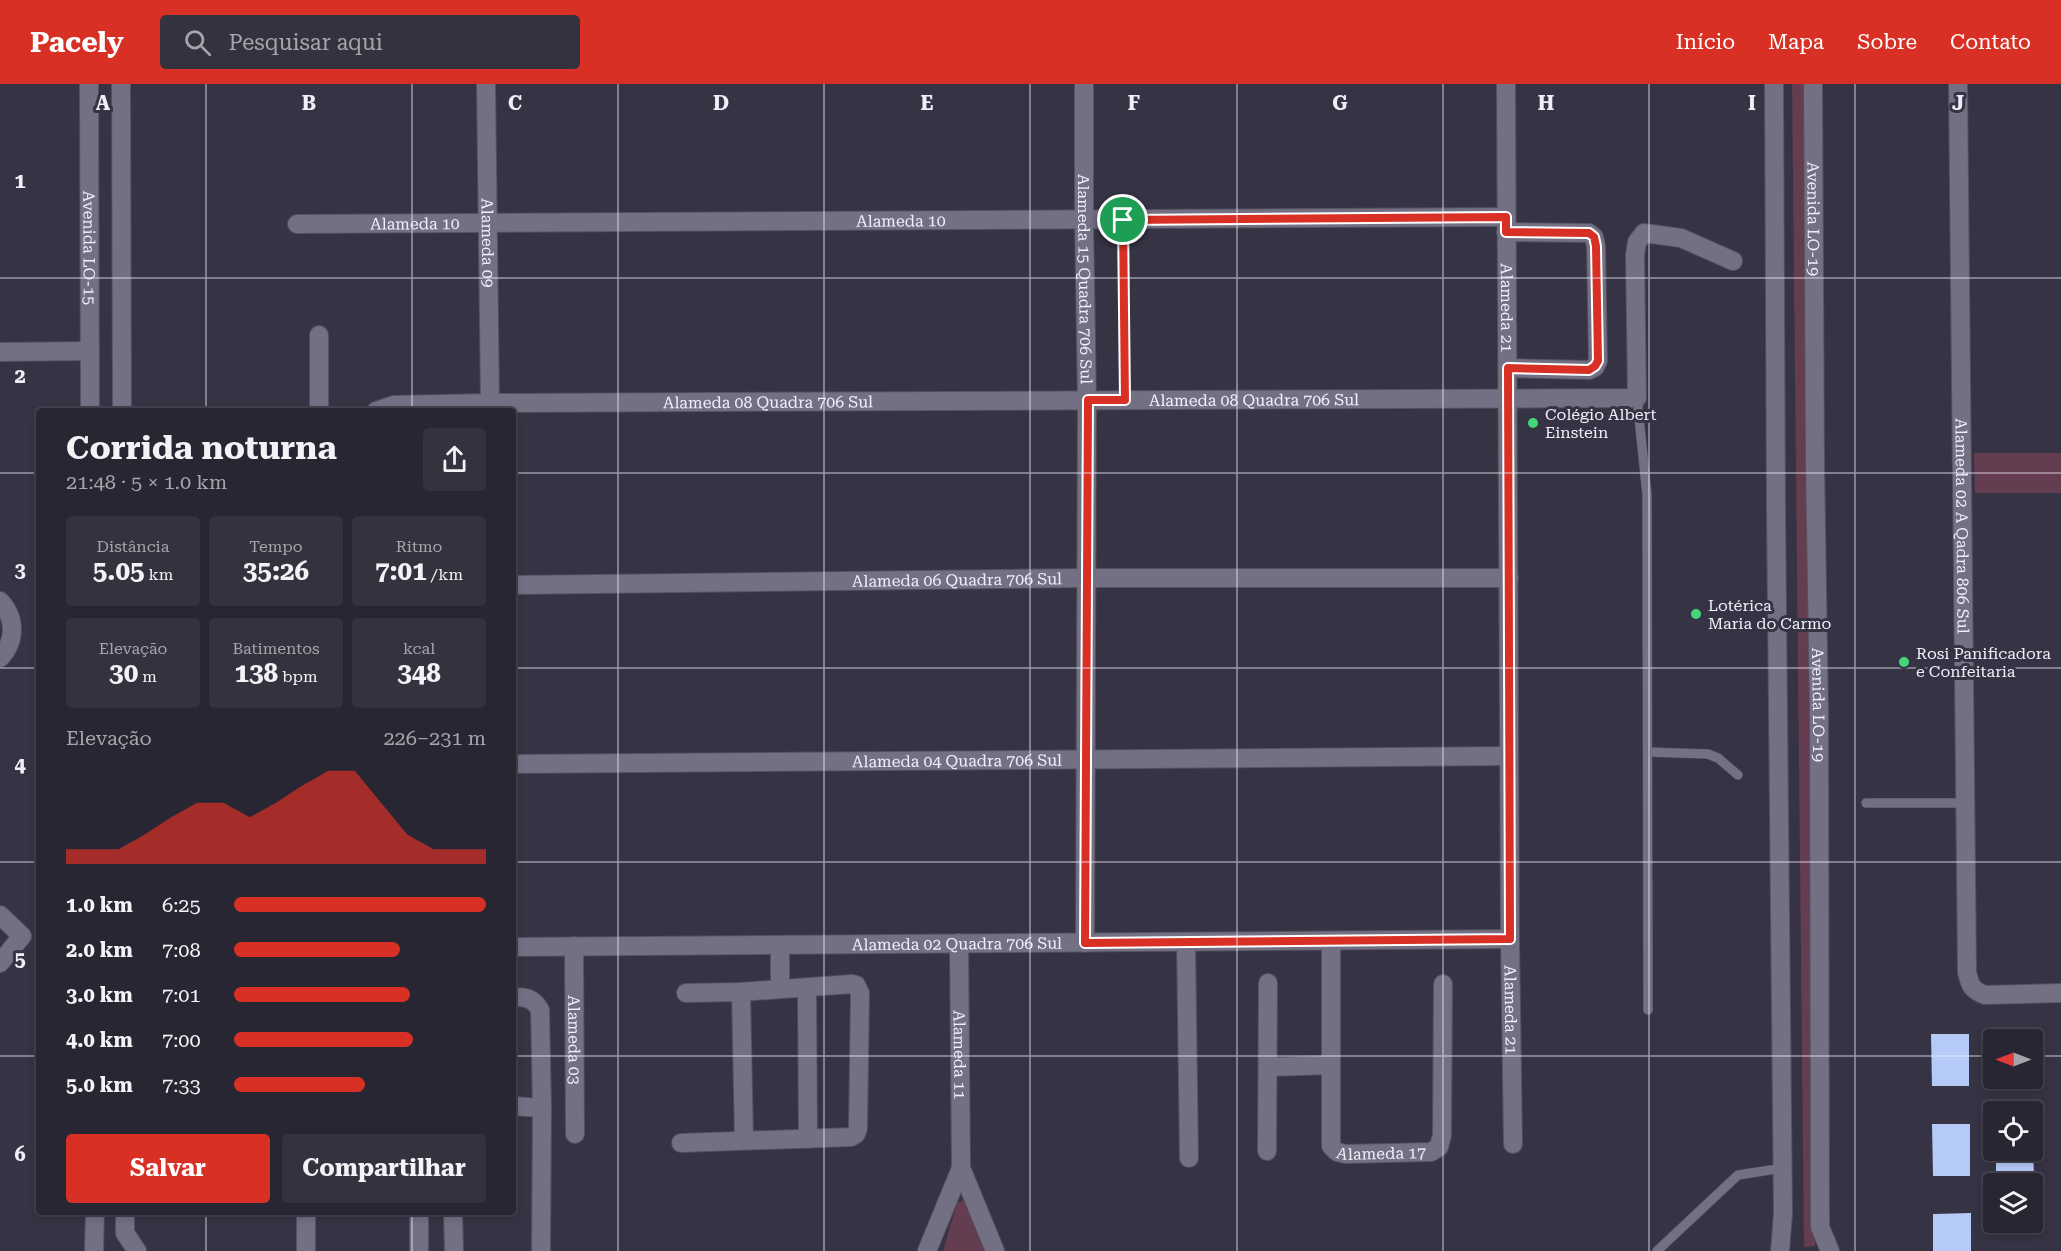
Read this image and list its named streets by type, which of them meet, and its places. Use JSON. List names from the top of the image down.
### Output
{
  "streets": {
    "street": [
      "Avenida LO-19",
      "Alameda 10",
      "Alameda 09",
      "Avenida LO-15",
      "Alameda 15 Quadra 706 Sul",
      "Alameda 21",
      "Alameda 08 Quadra 706 Sul",
      "Alameda 02 A Qadra 806 Sul",
      "Alameda 06 Quadra 706 Sul",
      "Alameda 04 Quadra 706 Sul",
      "Alameda 02 Quadra 706 Sul",
      "Alameda 03",
      "Alameda 11",
      "Alameda 17"
    ]
  },
  "crossings": [
    ["Alameda 10", "Alameda 09"],
    ["Alameda 10", "Alameda 15 Quadra 706 Sul"],
    ["Alameda 10", "Alameda 21"],
    ["Alameda 09", "Alameda 08 Quadra 706 Sul"],
    ["Alameda 15 Quadra 706 Sul", "Alameda 08 Quadra 706 Sul"],
    ["Alameda 15 Quadra 706 Sul", "Alameda 06 Quadra 706 Sul"],
    ["Alameda 15 Quadra 706 Sul", "Alameda 04 Quadra 706 Sul"],
    ["Alameda 15 Quadra 706 Sul", "Alameda 02 Quadra 706 Sul"],
    ["Alameda 21", "Alameda 08 Quadra 706 Sul"],
    ["Alameda 21", "Alameda 06 Quadra 706 Sul"],
    ["Alameda 21", "Alameda 04 Quadra 706 Sul"],
    ["Alameda 21", "Alameda 02 Quadra 706 Sul"],
    ["Alameda 02 Quadra 706 Sul", "Alameda 03"],
    ["Alameda 02 Quadra 706 Sul", "Alameda 11"],
    ["Alameda 02 Quadra 706 Sul", "Alameda 17"]
  ],
  "places": ["Colégio Albert Einstein", "Lotérica Maria do Carmo", "Rosi Panificadora e Confeitaria"],
  "north": "left",
  "page": {
    "header": "Pacely",
    "search": "Pesquisar aqui",
    "nav": [
      "Início",
      "Mapa",
      "Sobre",
      "Contato"
    ],
    "heading": ["Corrida noturna", "21:48 · 5 × 1.0 km"],
    "stats": [
      ["Distância", "5.05 km"],
      ["Tempo", "35:26"],
      ["Ritmo", "7:01 /km"],
      ["Elevação", "30 m"],
      ["Batimentos", "138 bpm"],
      ["kcal", "348"]
    ],
    "chart": ["Elevação", "226–231 m"],
    "list": [
      {
        "name": "1.0 km",
        "note": "6:25"
      },
      {
        "name": "2.0 km",
        "note": "7:08"
      },
      {
        "name": "3.0 km",
        "note": "7:01"
      },
      {
        "name": "4.0 km",
        "note": "7:00"
      },
      {
        "name": "5.0 km",
        "note": "7:33"
      }
    ],
    "buttons": ["Salvar", "Compartilhar"]
  },
  "grid": {
    "columns": [
      "A",
      "B",
      "C",
      "D",
      "E",
      "F",
      "G",
      "H",
      "I",
      "J"
    ],
    "rows": [
      "1",
      "2",
      "3",
      "4",
      "5",
      "6"
    ]
  }
}
